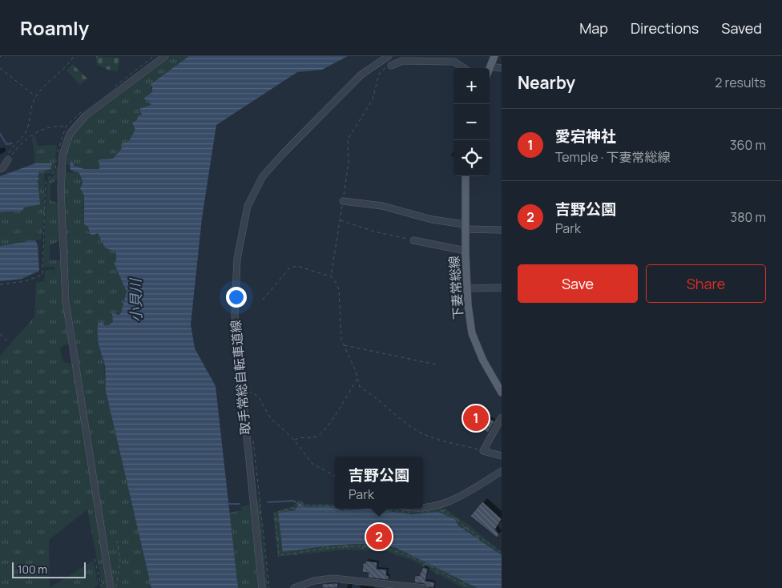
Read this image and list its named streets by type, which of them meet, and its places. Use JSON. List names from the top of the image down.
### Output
{
  "streets": {
    "main road": ["下妻常総線"],
    "street": ["取手常総自転車道線"]
  },
  "water": ["小貝川"],
  "scale_bar": "100 m",
  "page": {
    "header": "Roamly",
    "nav": ["Map", "Directions", "Saved"],
    "heading": ["Nearby", "2 results"],
    "map_buttons": ["+", "−"],
    "list": [
      {
        "mark": "1",
        "name": "愛宕神社",
        "note": "Temple · 下妻常総線",
        "value": "360 m"
      },
      {
        "mark": "2",
        "name": "吉野公園",
        "note": "Park",
        "value": "380 m"
      }
    ],
    "buttons": ["Save", "Share"],
    "pins": ["1", "2"],
    "popup": ["吉野公園", "Park"],
    "scale": "100 m"
  }
}
